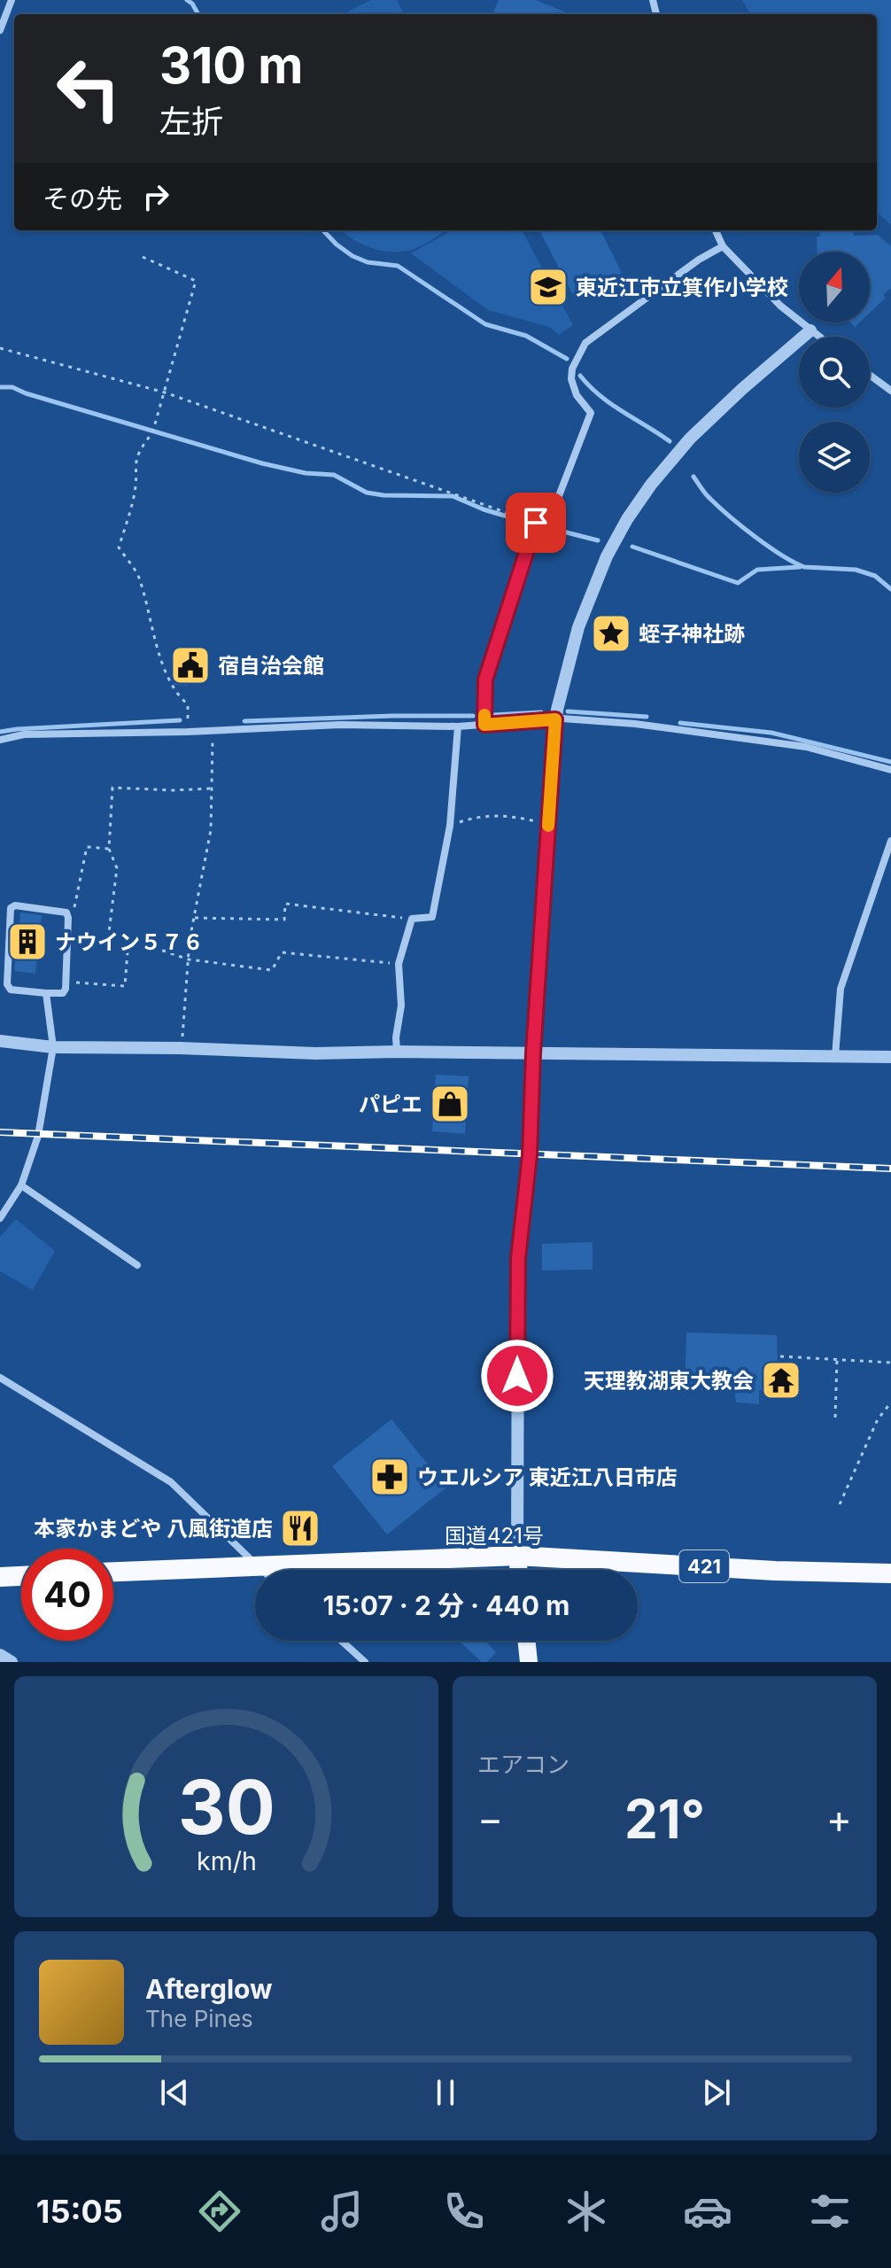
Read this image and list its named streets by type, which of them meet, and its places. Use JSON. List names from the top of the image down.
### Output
{
  "streets": {
    "highway": ["国道421号", "421"]
  },
  "places": {
    "school or university": ["東近江市立箕作小学校"],
    "place": ["蛭子神社跡"],
    "public building": ["宿自治会館"],
    "building": ["ナウイン５７６"],
    "shop": ["パピエ"],
    "temple": ["天理教湖東大教会"],
    "pharmacy": ["ウエルシア 東近江八日市店"],
    "restaurant": ["本家かまどや 八風街道店"]
  },
  "north": "top",
  "page": {
    "turn": ["310 m", "左折"],
    "then": "その先",
    "limit": "40",
    "trip": "15:07 · 2 分 · 440 m",
    "tile": "エアコン",
    "heat": ["−", "21°", "+"],
    "song": ["Afterglow", "The Pines"],
    "tabs": "15:05",
    "gauge": ["30", "km/h"]
  }
}
